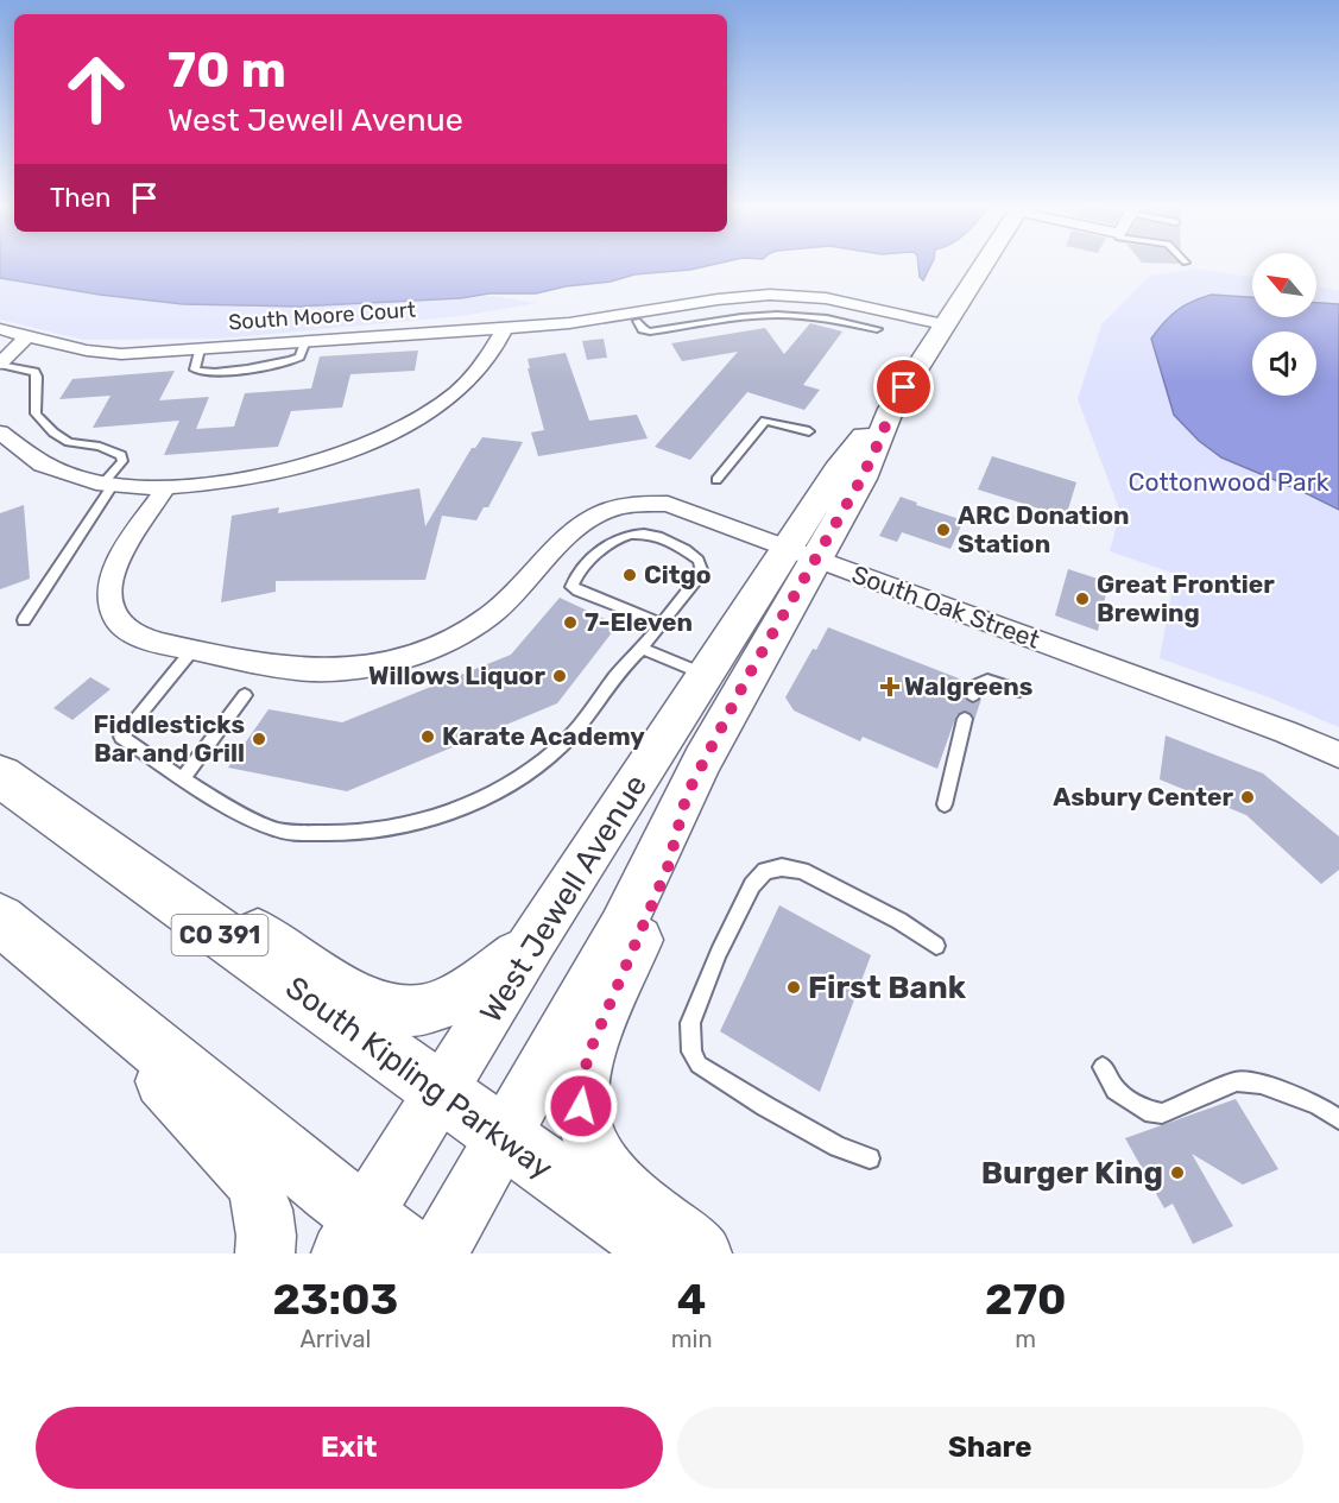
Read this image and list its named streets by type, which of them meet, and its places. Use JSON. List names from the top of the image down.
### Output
{
  "streets": {
    "main road": ["West Jewell Avenue", "CO 391", "South Kipling Parkway"],
    "street": ["South Moore Court", "South Oak Street"]
  },
  "crossings": [
    ["South Moore Court", "West Jewell Avenue"],
    ["South Oak Street", "West Jewell Avenue"],
    ["West Jewell Avenue", "South Kipling Parkway"]
  ],
  "parks": ["Cottonwood Park"],
  "places": {
    "other": [
      "ARC Donation Station",
      "Citgo",
      "Great Frontier Brewing",
      "7-Eleven",
      "Willows Liquor",
      "Karate Academy",
      "Fiddlesticks Bar and Grill",
      "Asbury Center",
      "First Bank",
      "Burger King"
    ],
    "health": ["Walgreens"]
  },
  "north": "top left",
  "page": {
    "turn": ["70 m", "West Jewell Avenue"],
    "then": "Then",
    "eta": [
      "23:03",
      "Arrival",
      "4",
      "min",
      "270",
      "m"
    ],
    "buttons": ["Exit", "Share"]
  }
}
